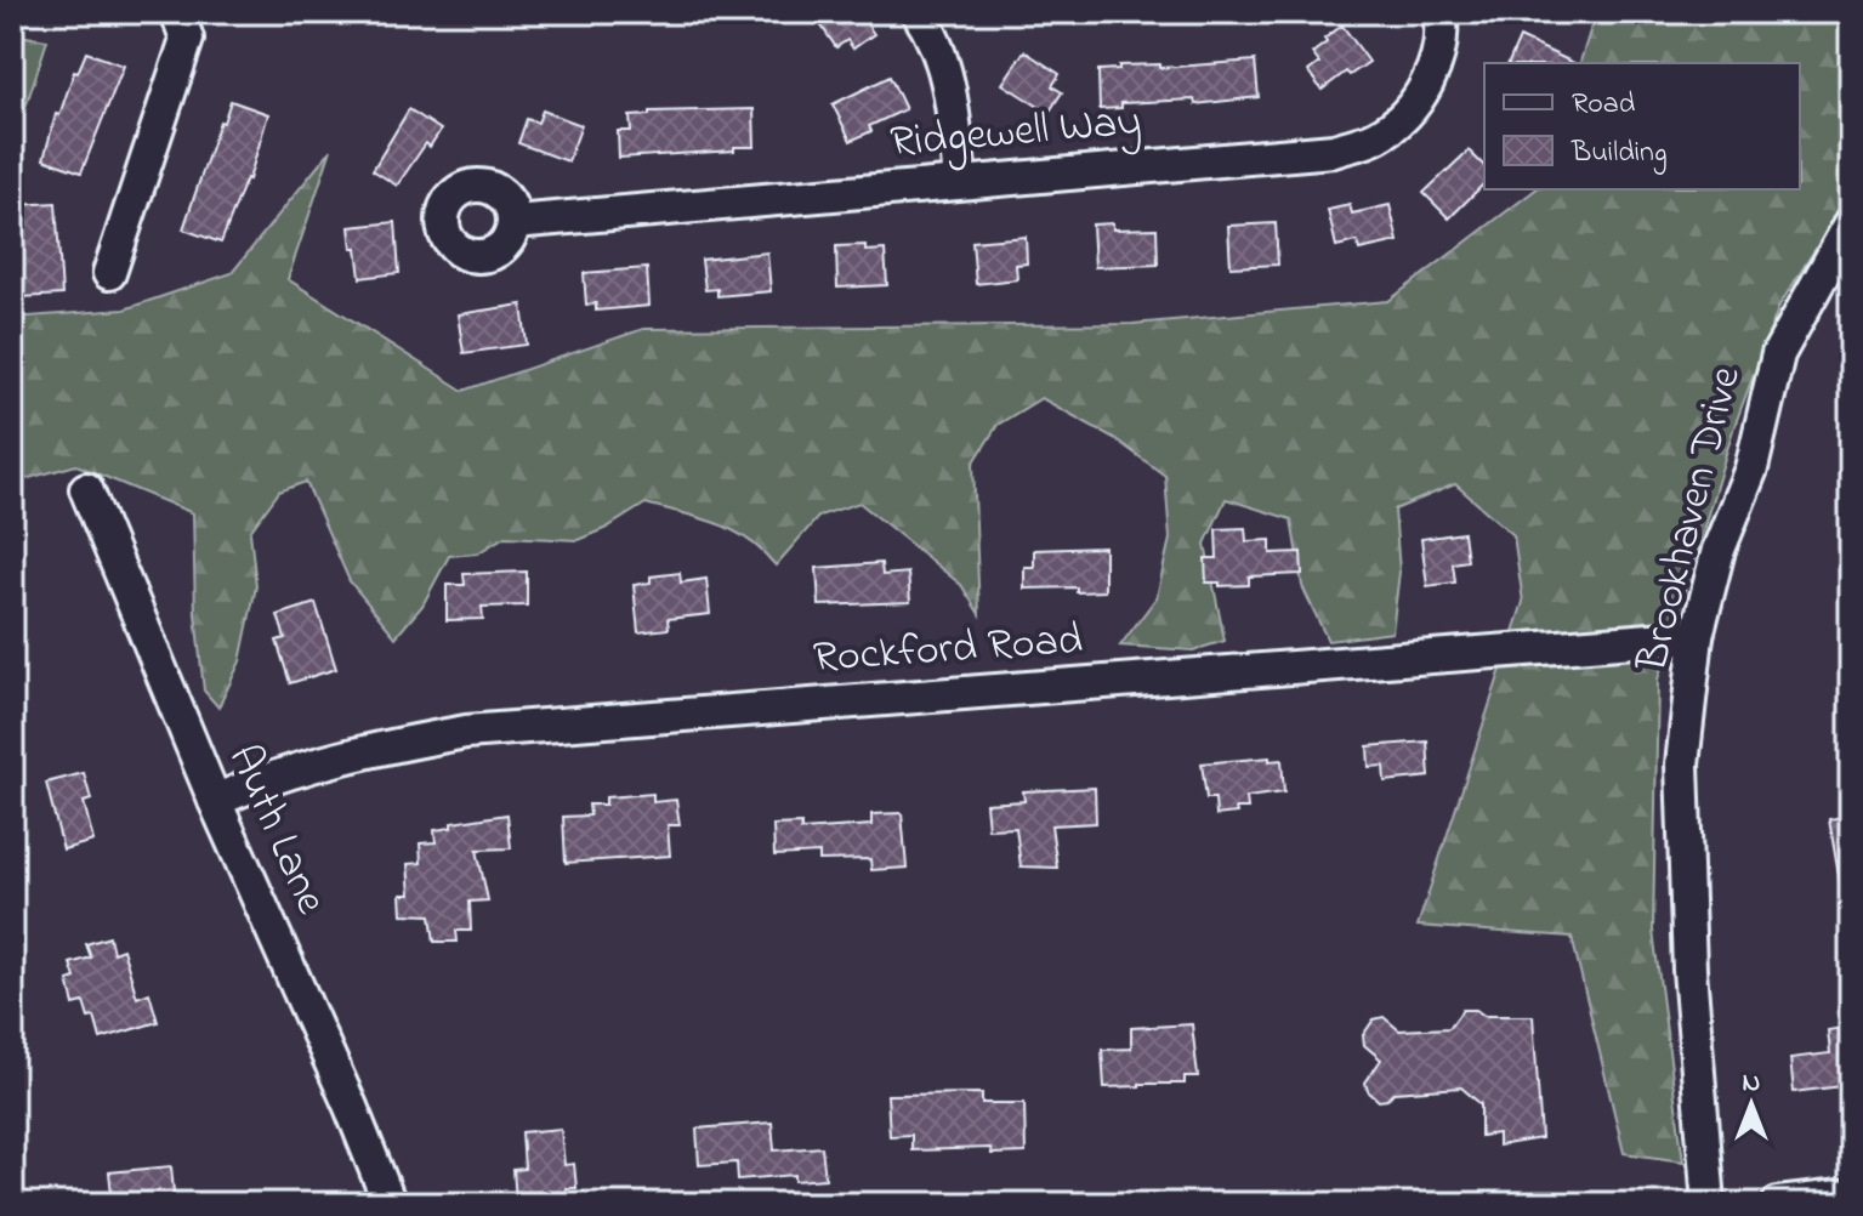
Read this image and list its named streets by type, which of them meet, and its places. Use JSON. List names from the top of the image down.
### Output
{
  "streets": {
    "street": [
      "Ridgewell Way",
      "Brookhaven Drive",
      "Rockford Road",
      "Auth Lane"
    ]
  },
  "crossings": [
    ["Brookhaven Drive", "Rockford Road"],
    ["Rockford Road", "Auth Lane"]
  ],
  "legend": ["Road", "Building"],
  "north": "top"
}
